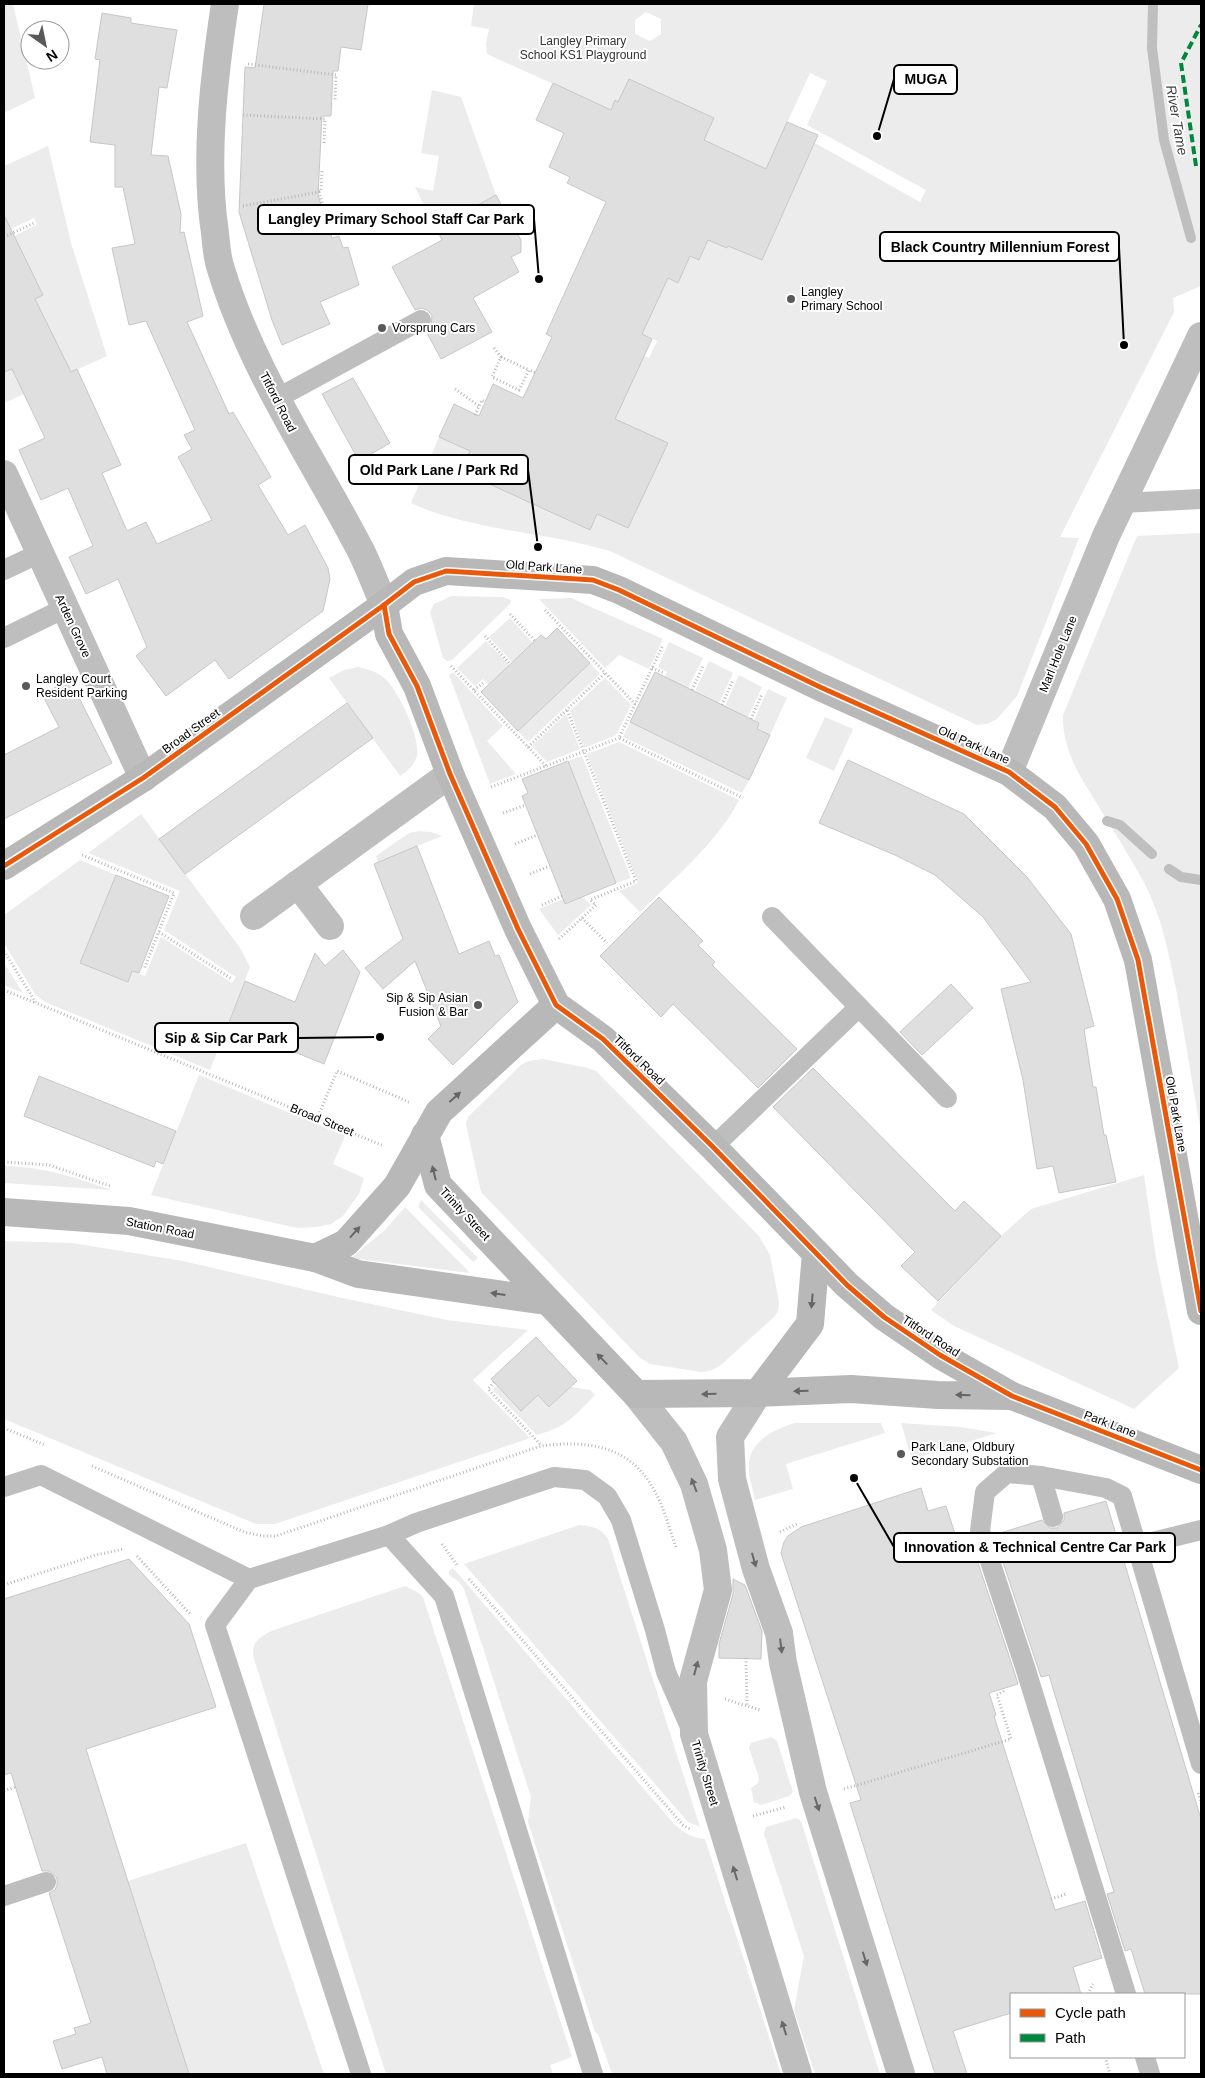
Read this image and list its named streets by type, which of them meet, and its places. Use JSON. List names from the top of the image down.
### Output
{
  "streets": {
    "main road": [
      "Titford Road",
      "Old Park Lane",
      "Broad Street",
      "Trinity Street",
      "Station Road",
      "Park Lane"
    ],
    "street": ["Arden Grove", "Marl Hole Lane"]
  },
  "crossings": [
    ["Titford Road", "Old Park Lane"],
    ["Titford Road", "Broad Street"],
    ["Titford Road", "Park Lane"],
    ["Old Park Lane", "Marl Hole Lane"],
    ["Old Park Lane", "Broad Street"],
    ["Arden Grove", "Broad Street"],
    ["Trinity Street", "Station Road"]
  ],
  "one_way": ["Trinity Street", "Station Road", "Park Lane"],
  "water": ["River Tame"],
  "parks": ["Langley Primary School KS1 Playground"],
  "places": [
    "MUGA",
    "Langley Primary School Staff Car Park",
    "Langley Primary School",
    "Vorsprung Cars",
    "Black Country Millennium Forest",
    "Old Park Lane / Park Rd",
    "Langley Court Resident Parking",
    "Sip & Sip Asian Fusion & Bar",
    "Sip & Sip Car Park",
    "Park Lane, Oldbury Secondary Substation",
    "Innovation & Technical Centre Car Park"
  ],
  "legend": ["Cycle path", "Path"],
  "north": "bottom right"
}
